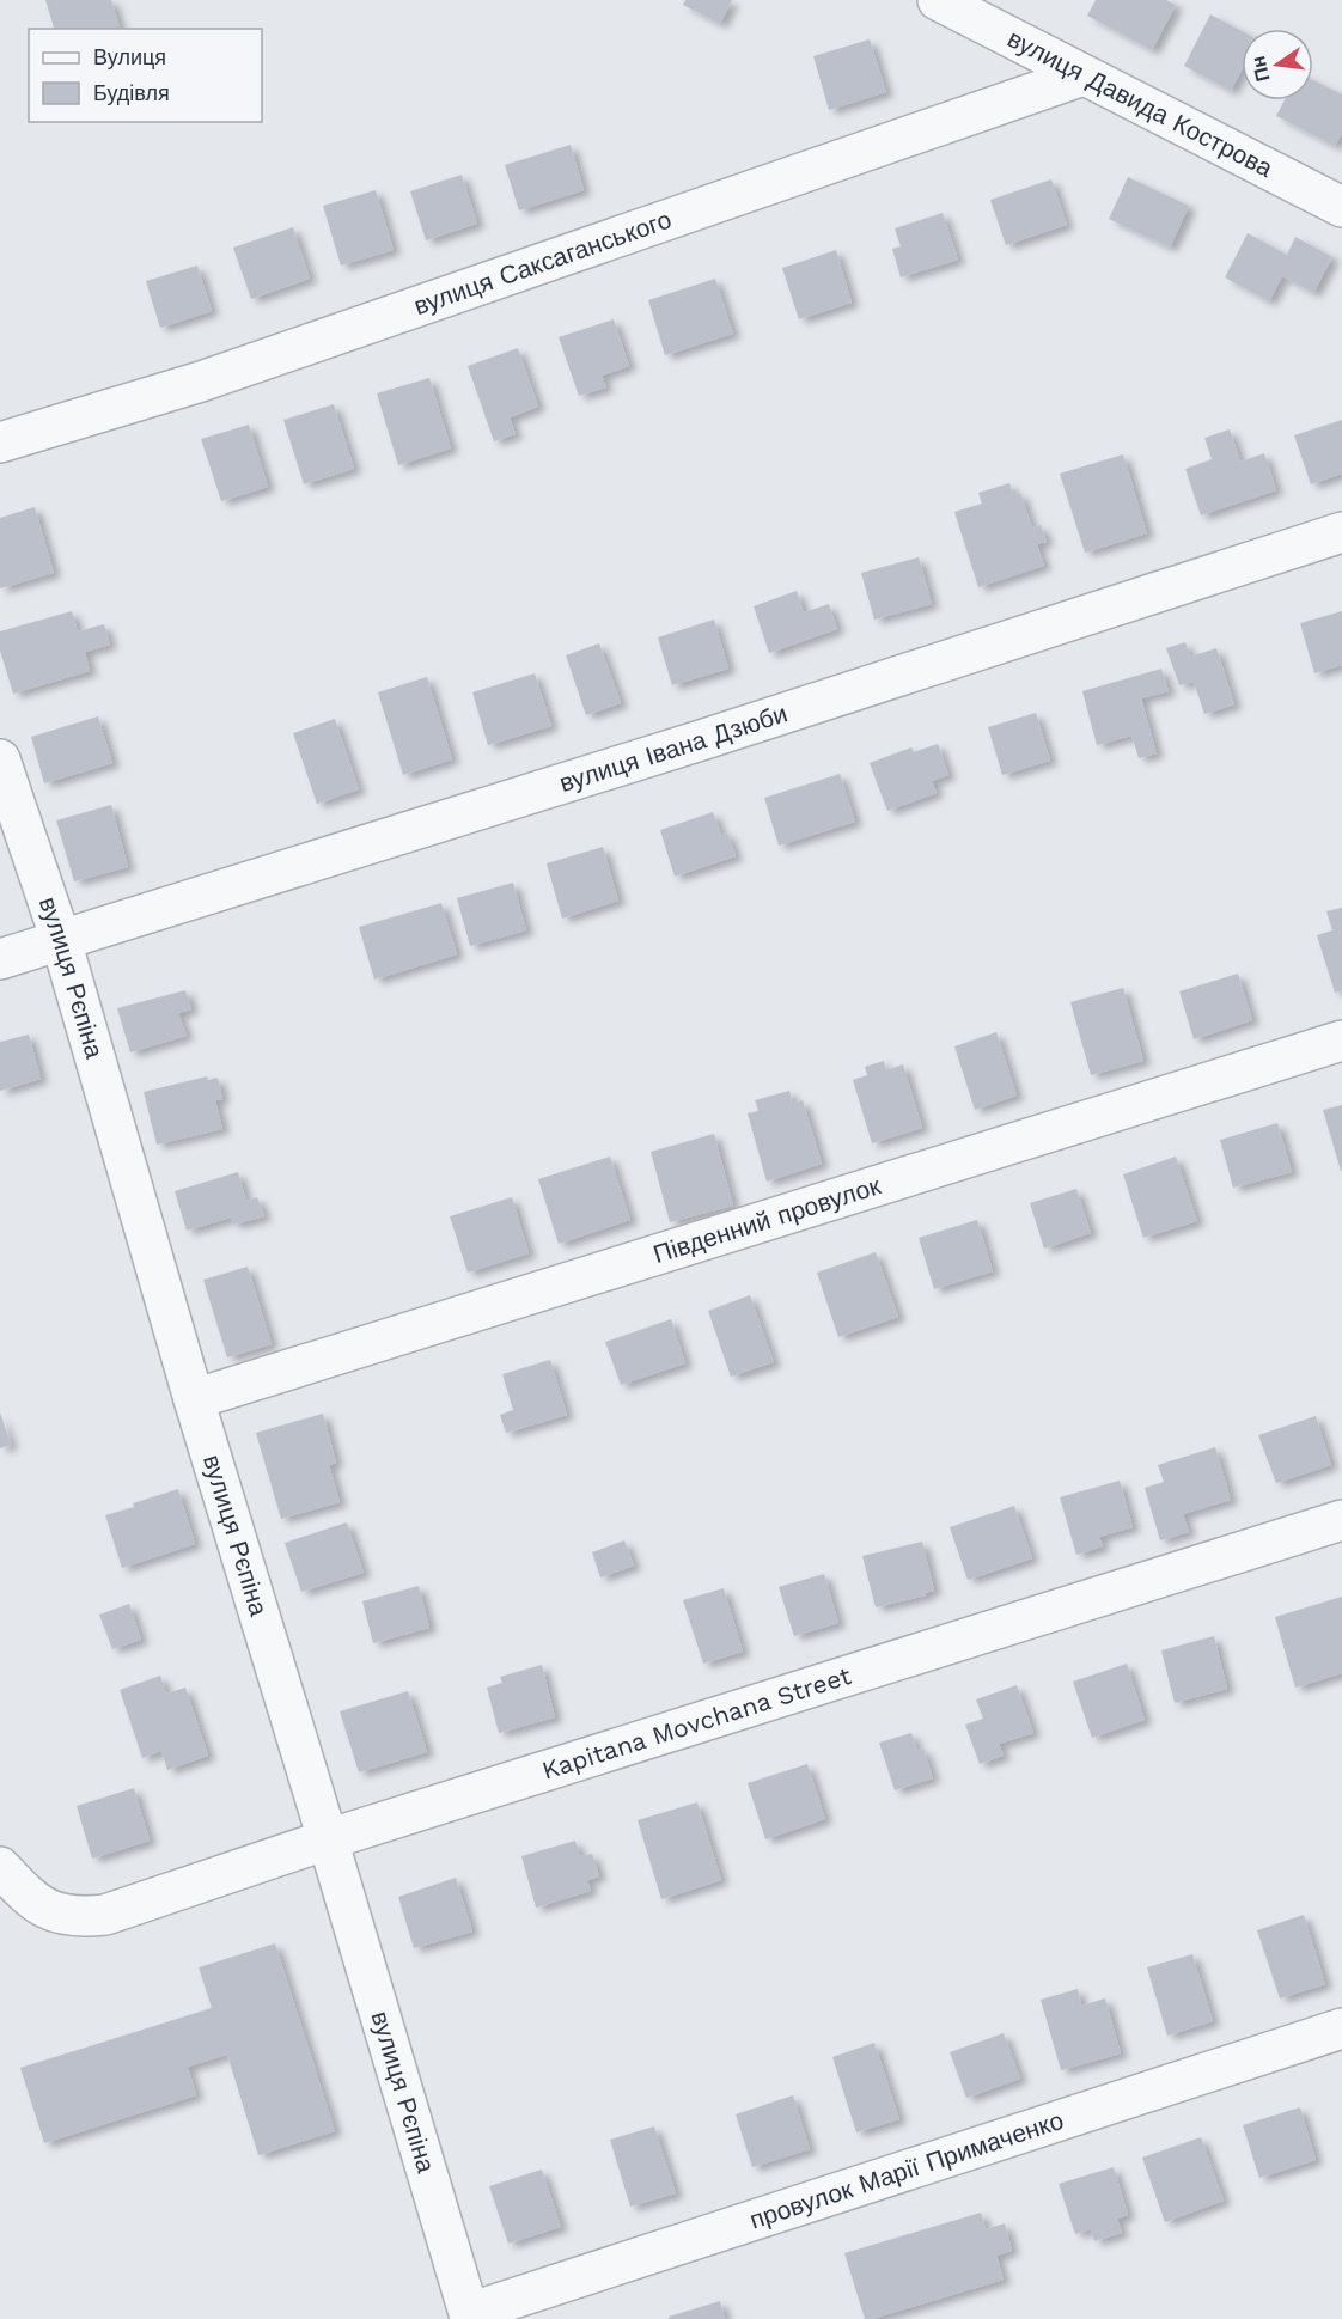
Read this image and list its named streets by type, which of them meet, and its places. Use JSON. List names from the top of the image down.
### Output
{
  "streets": {
    "street": [
      "вулиця Давида Кострова",
      "вулиця Саксаганського",
      "вулиця Івана Дзюби",
      "вулиця Рєпіна",
      "Південний провулок",
      "Kapitana Movchana Street",
      "провулок Марії Примаченко"
    ]
  },
  "crossings": [
    ["вулиця Давида Кострова", "вулиця Саксаганського"],
    ["вулиця Івана Дзюби", "вулиця Рєпіна"],
    ["вулиця Рєпіна", "Південний провулок"],
    ["вулиця Рєпіна", "Kapitana Movchana Street"],
    ["вулиця Рєпіна", "провулок Марії Примаченко"]
  ],
  "legend": ["Вулиця", "Будівля"],
  "north": "left"
}
